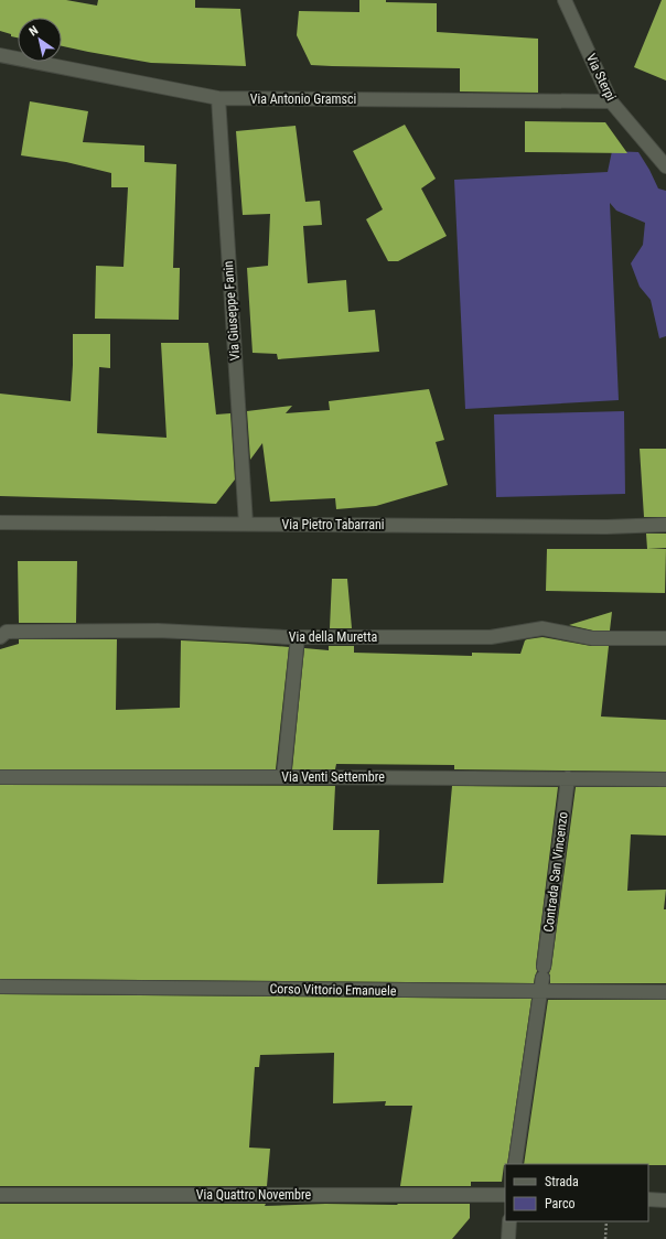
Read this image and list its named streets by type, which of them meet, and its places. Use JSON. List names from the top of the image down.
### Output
{
  "streets": {
    "street": [
      "Via Sterpi",
      "Via Antonio Gramsci",
      "Via Giuseppe Fanin",
      "Via Pietro Tabarrani",
      "Via della Muretta",
      "Via Venti Settembre",
      "Contrada San Vincenzo",
      "Corso Vittorio Emanuele",
      "Via Quattro Novembre"
    ]
  },
  "crossings": [
    ["Via Sterpi", "Via Antonio Gramsci"],
    ["Via Antonio Gramsci", "Via Giuseppe Fanin"],
    ["Via Giuseppe Fanin", "Via Pietro Tabarrani"],
    ["Via Venti Settembre", "Contrada San Vincenzo"],
    ["Contrada San Vincenzo", "Corso Vittorio Emanuele"]
  ],
  "legend": ["Strada", "Parco"],
  "north": "top left"
}
